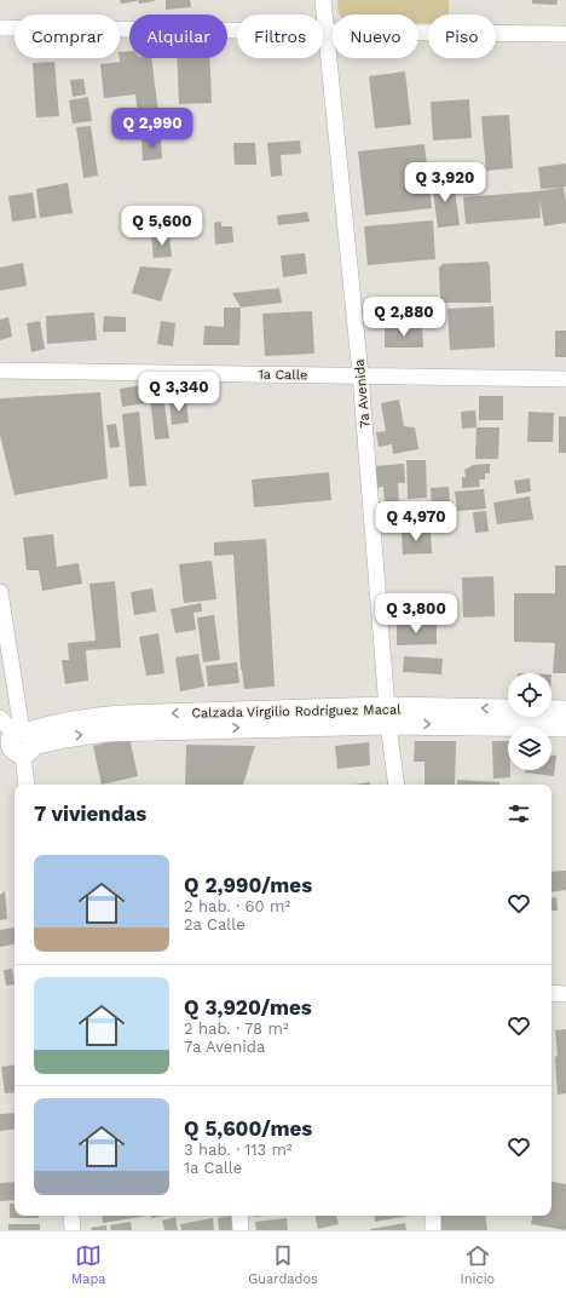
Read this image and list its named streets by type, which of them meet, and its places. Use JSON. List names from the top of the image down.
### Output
{
  "streets": {
    "street": ["1a Calle", "7a Avenida", "Calzada Virgilio Rodríguez Macal"]
  },
  "crossings": [
    ["1a Calle", "7a Avenida"],
    ["7a Avenida", "Calzada Virgilio Rodríguez Macal"]
  ],
  "page": {
    "chip": [
      "Comprar",
      "Alquilar",
      "Filtros",
      "Nuevo",
      "Piso"
    ],
    "price": [
      "Q 2,990",
      "Q 3,920",
      "Q 5,600",
      "Q 2,880",
      "Q 3,340",
      "Q 4,970",
      "Q 3,800"
    ],
    "heading": "7 viviendas",
    "list": [
      {
        "name": "Q 2,990/mes",
        "note": "2 hab. · 60 m² · 2a Calle"
      },
      {
        "name": "Q 3,920/mes",
        "note": "2 hab. · 78 m² · 7a Avenida"
      },
      {
        "name": "Q 5,600/mes",
        "note": "3 hab. · 113 m² · 1a Calle"
      }
    ],
    "tabs": ["Mapa", "Guardados", "Inicio"]
  }
}
